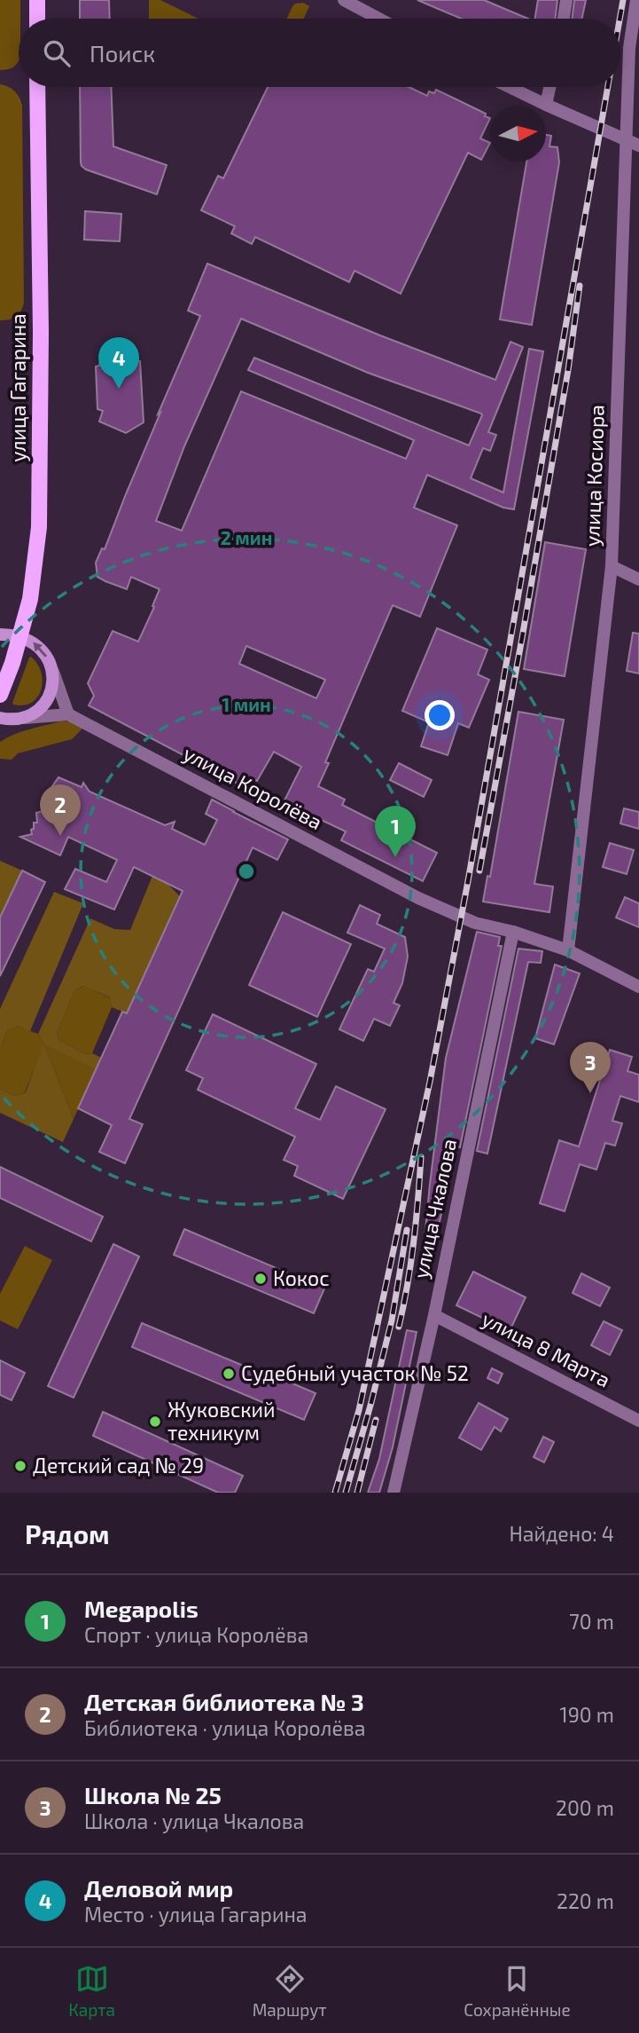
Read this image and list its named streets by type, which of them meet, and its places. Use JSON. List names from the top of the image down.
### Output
{
  "streets": {
    "main road": ["улица Гагарина"],
    "street": [
      "улица Косиора",
      "улица Королёва",
      "улица Чкалова",
      "улица 8 Марта"
    ]
  },
  "crossings": [
    ["улица Косиора", "улица Королёва"],
    ["улица Королёва", "улица Чкалова"],
    ["улица Чкалова", "улица 8 Марта"]
  ],
  "places": [
    "Кокос",
    "Судебный участок № 52",
    "Жуковский техникум",
    "Детский сад № 29"
  ],
  "north": "right",
  "page": {
    "search": "Поиск",
    "pins": [
      "4",
      "2",
      "1",
      "3"
    ],
    "heading": ["Рядом", "Найдено: 4"],
    "list": [
      {
        "mark": "1",
        "name": "Megapolis",
        "note": "Спорт · улица Королёва",
        "value": "70 m"
      },
      {
        "mark": "2",
        "name": "Детская библиотека № 3",
        "note": "Библиотека · улица Королёва",
        "value": "190 m"
      },
      {
        "mark": "3",
        "name": "Школа № 25",
        "note": "Школа · улица Чкалова",
        "value": "200 m"
      },
      {
        "mark": "4",
        "name": "Деловой мир",
        "note": "Место · улица Гагарина",
        "value": "220 m"
      }
    ],
    "nav": ["Карта", "Маршрут", "Сохранённые"]
  },
  "rings": ["2 мин", "1 мин"]
}
